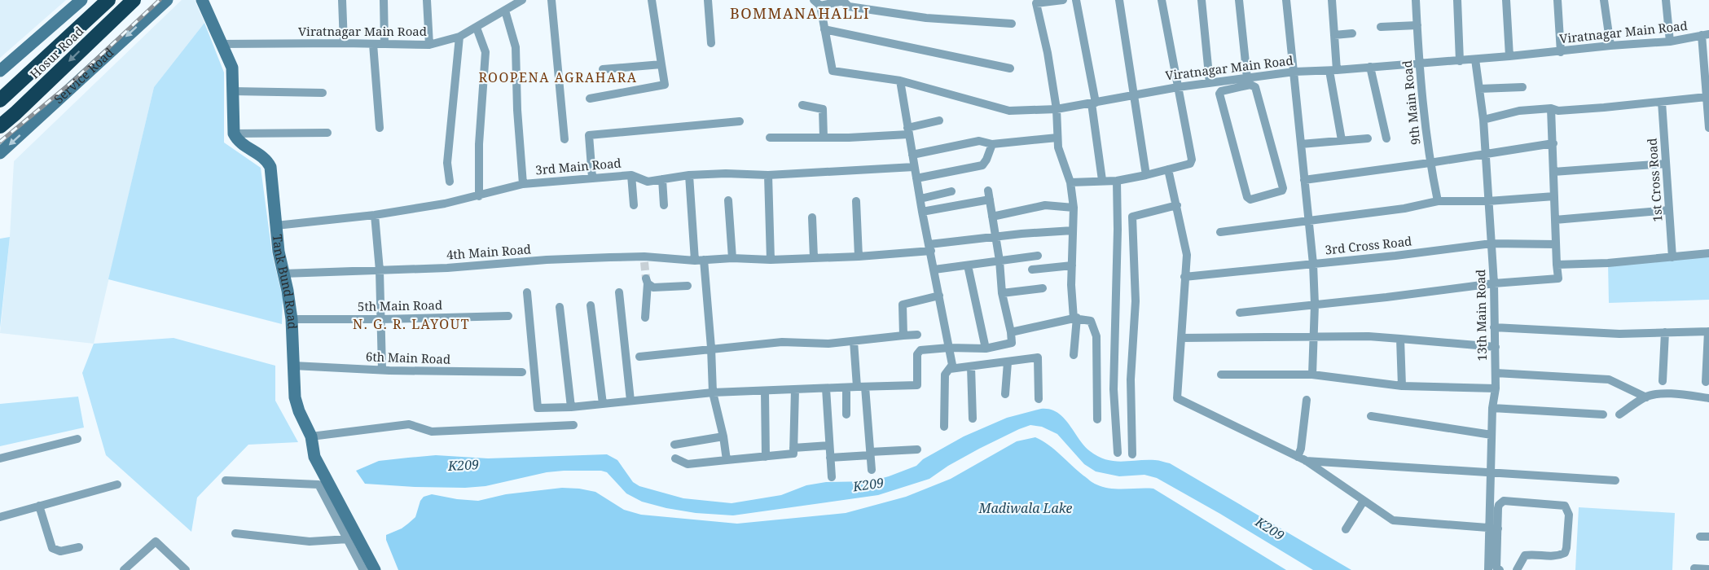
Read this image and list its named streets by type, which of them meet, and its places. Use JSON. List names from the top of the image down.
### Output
{
  "streets": {
    "highway": ["Hosur Road"],
    "main road": ["Service Road", "Tank Bund Road"],
    "street": [
      "Viratnagar Main Road",
      "9th Main Road",
      "3rd Main Road",
      "1st Cross Road",
      "3rd Cross Road",
      "4th Main Road",
      "5th Main Road",
      "13th Main Road",
      "6th Main Road"
    ]
  },
  "crossings": [
    ["Viratnagar Main Road", "9th Main Road"],
    ["Viratnagar Main Road", "13th Main Road"],
    ["3rd Main Road", "Tank Bund Road"],
    ["3rd Cross Road", "13th Main Road"],
    ["4th Main Road", "Tank Bund Road"],
    ["Tank Bund Road", "5th Main Road"],
    ["Tank Bund Road", "6th Main Road"]
  ],
  "districts": ["BOMMANAHALLI", "ROOPENA AGRAHARA", "N. G. R. LAYOUT"],
  "water": ["K209", "Madiwala Lake"]
}
